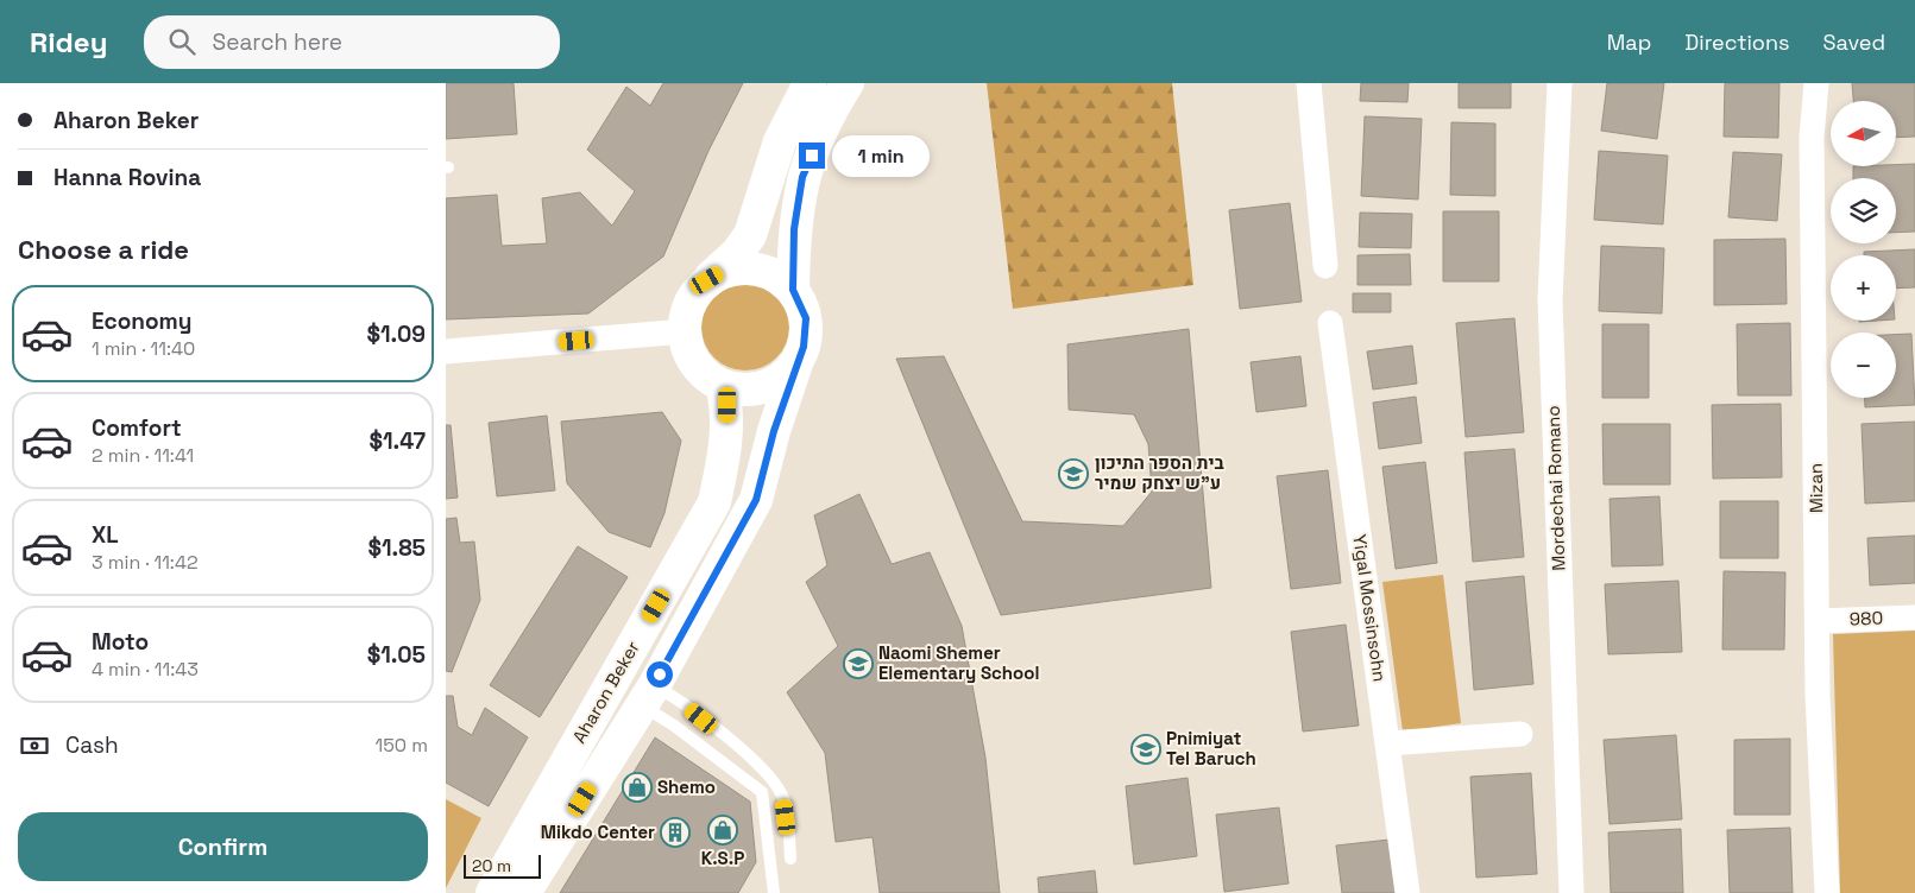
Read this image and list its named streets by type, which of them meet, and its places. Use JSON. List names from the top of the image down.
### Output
{
  "streets": {
    "street": [
      "Mordechai Romano",
      "Mizan",
      "Yigal Mossinsohn",
      "980",
      "Aharon Beker"
    ]
  },
  "crossings": [
    ["Mizan", "980"]
  ],
  "places": {
    "school or university": ["בית הספר התיכון ע\"ש יצחק שמיר", "Naomi Shemer Elementary School", "Pnimiyat Tel Baruch"],
    "shop": ["Shemo", "K.S.P"],
    "building": ["Mikdo Center"]
  },
  "scale_bar": "20 m",
  "north": "left",
  "page": {
    "header": "Ridey",
    "search": "Search here",
    "nav": ["Map", "Directions", "Saved"],
    "banner": ["Aharon Beker", "Hanna Rovina"],
    "map_buttons": ["+", "−"],
    "bubble": "1 min",
    "heading": "Choose a ride",
    "list": [
      {
        "name": "Economy",
        "note": "1 min · 11:40",
        "value": "$1.09"
      },
      {
        "name": "Comfort",
        "note": "2 min · 11:41",
        "value": "$1.47"
      },
      {
        "name": "XL",
        "note": "3 min · 11:42",
        "value": "$1.85"
      },
      {
        "name": "Moto",
        "note": "4 min · 11:43",
        "value": "$1.05"
      }
    ],
    "pay": ["Cash", "150 m"],
    "buttons": "Confirm",
    "scale": "20 m"
  }
}
